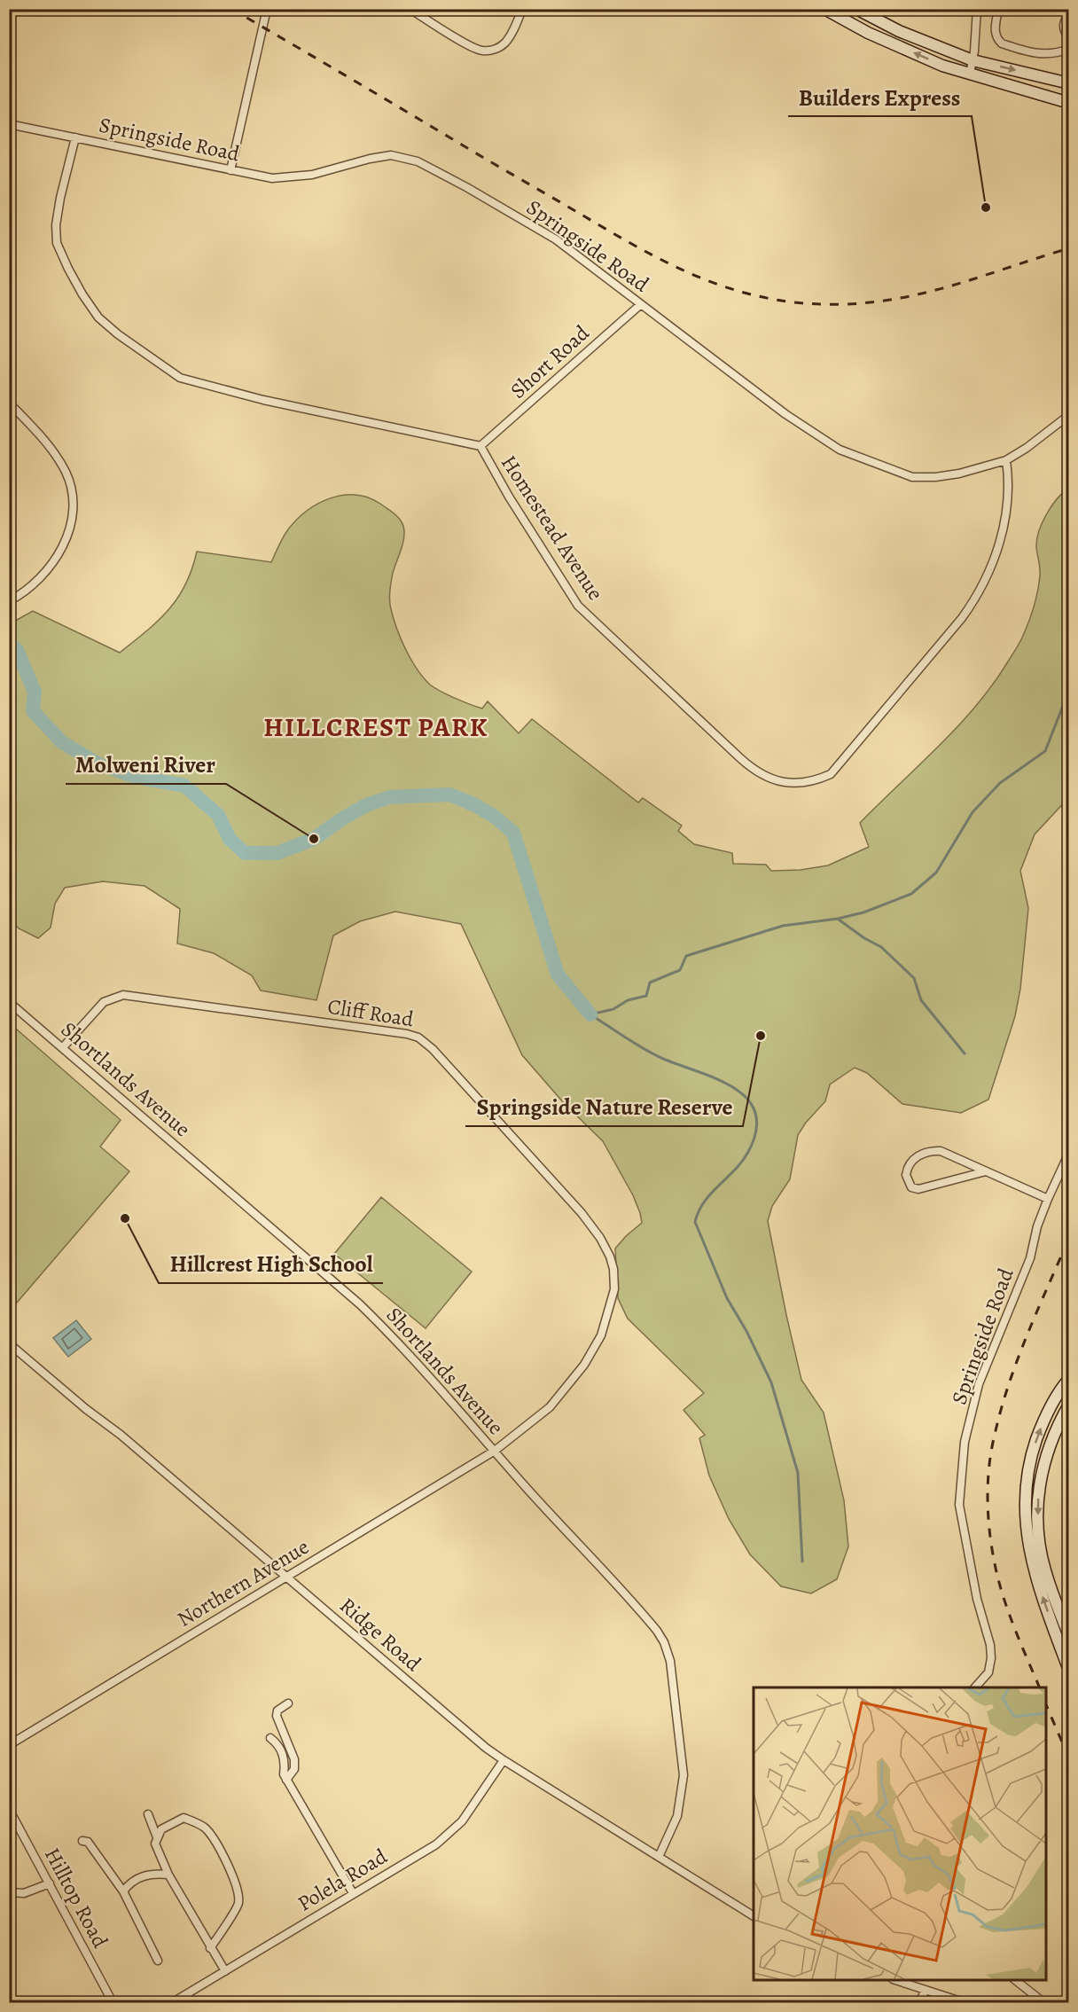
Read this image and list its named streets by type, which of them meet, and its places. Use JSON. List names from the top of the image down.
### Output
{
  "streets": {
    "street": [
      "Springside Road",
      "Short Road",
      "Homestead Avenue",
      "Cliff Road",
      "Shortlands Avenue",
      "Northern Avenue",
      "Ridge Road",
      "Polela Road",
      "Hilltop Road"
    ]
  },
  "crossings": [
    ["Springside Road", "Short Road"],
    ["Springside Road", "Homestead Avenue"],
    ["Short Road", "Homestead Avenue"],
    ["Cliff Road", "Shortlands Avenue"],
    ["Cliff Road", "Northern Avenue"],
    ["Shortlands Avenue", "Northern Avenue"],
    ["Shortlands Avenue", "Ridge Road"],
    ["Northern Avenue", "Ridge Road"],
    ["Ridge Road", "Polela Road"]
  ],
  "districts": ["HILLCREST PARK"],
  "places": [
    "Builders Express",
    "Molweni River",
    "Springside Nature Reserve",
    "Hillcrest High School"
  ]
}
